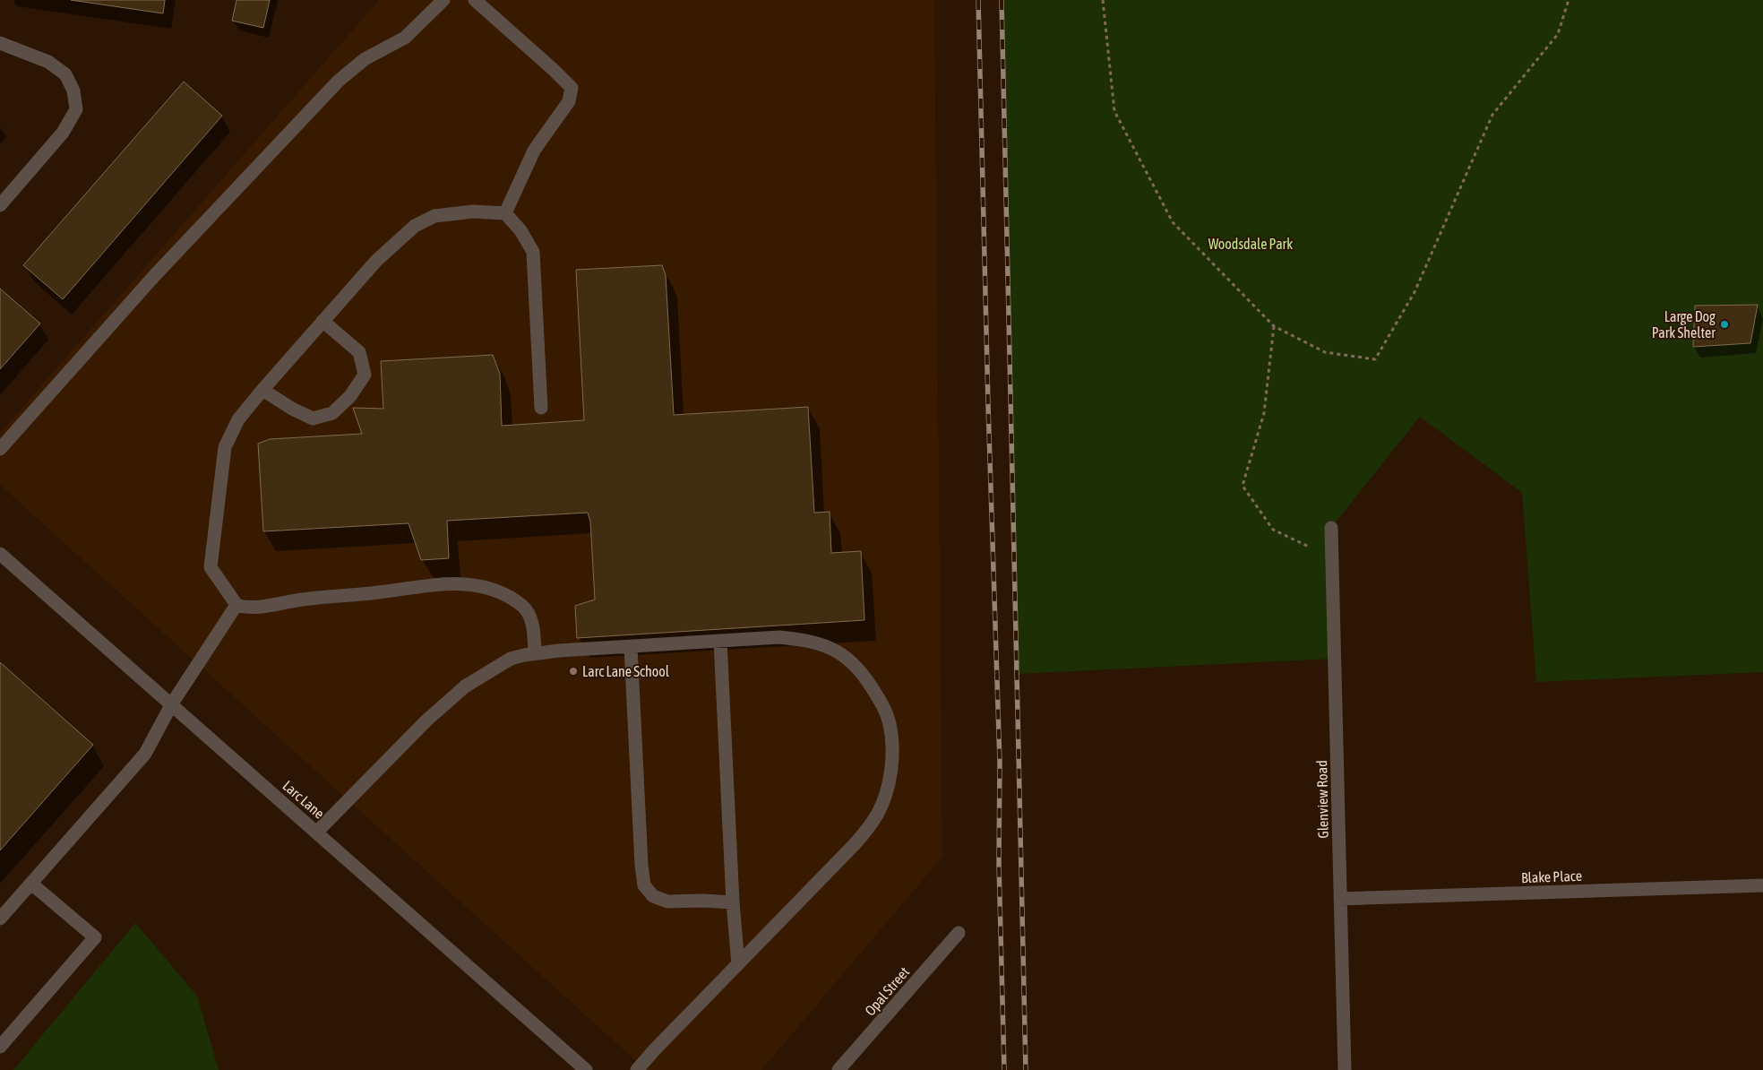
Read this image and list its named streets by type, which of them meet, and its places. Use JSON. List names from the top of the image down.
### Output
{
  "streets": {
    "street": [
      "Larc Lane",
      "Glenview Road",
      "Blake Place",
      "Opal Street"
    ]
  },
  "crossings": [
    ["Glenview Road", "Blake Place"]
  ],
  "parks": ["Woodsdale Park"],
  "places": ["Large Dog Park Shelter", "Larc Lane School"]
}
